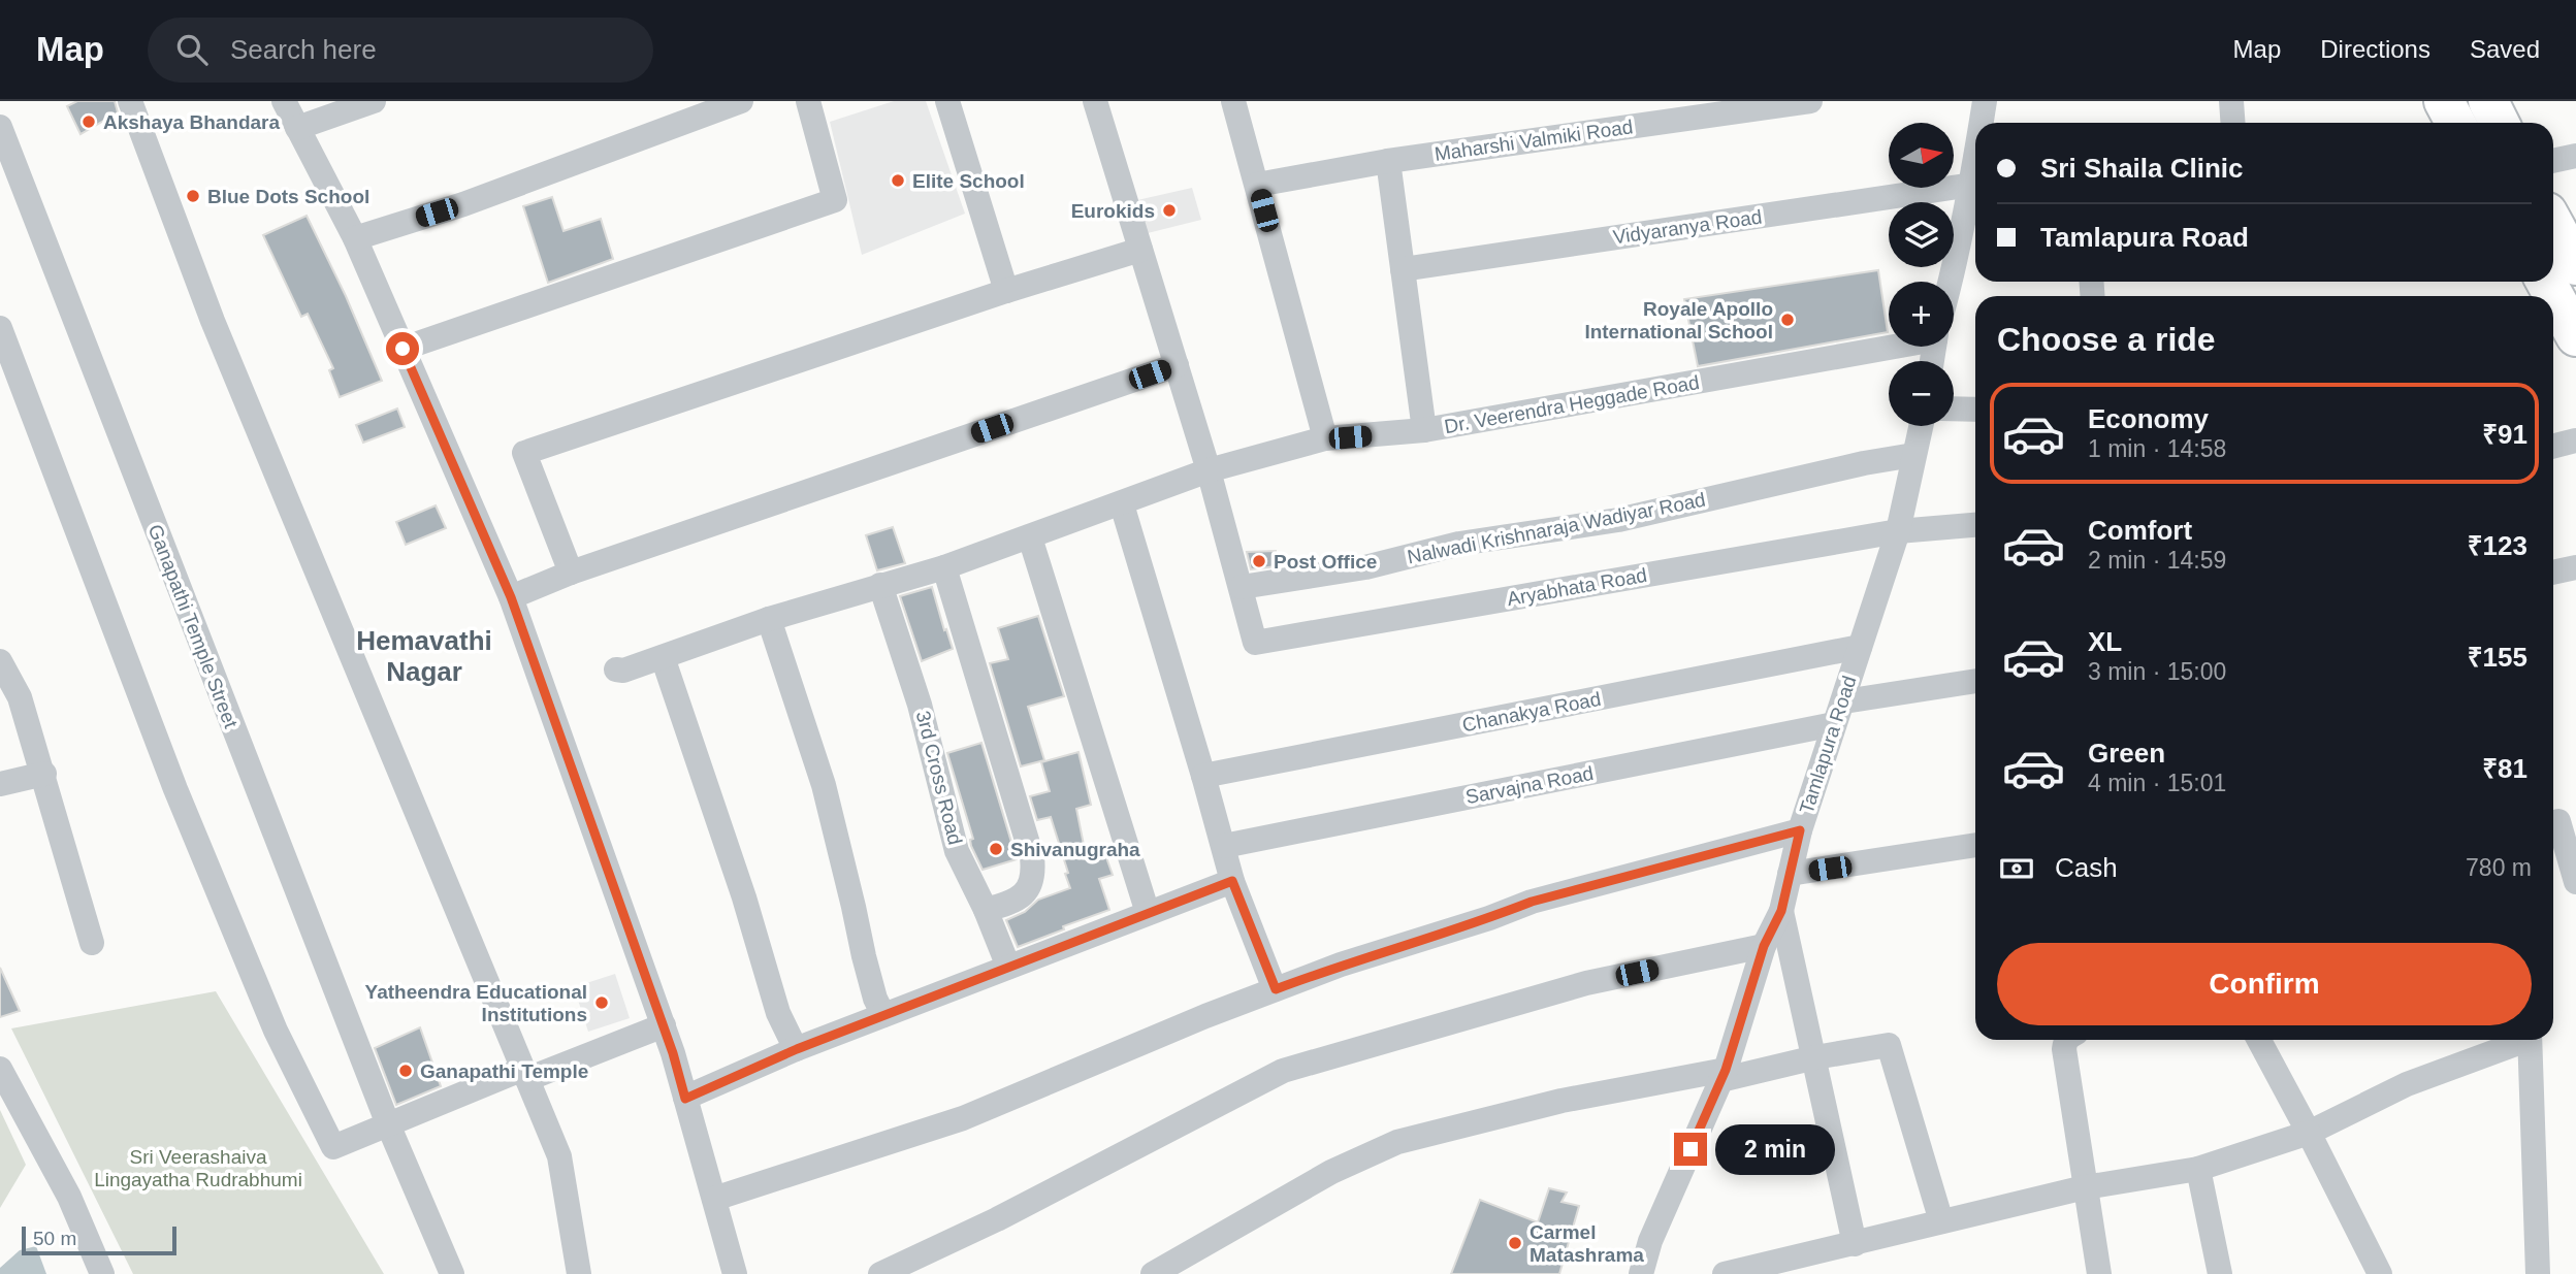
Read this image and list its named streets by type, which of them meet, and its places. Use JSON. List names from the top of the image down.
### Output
{
  "streets": {
    "street": [
      "Maharshi Valmiki Road",
      "Vidyaranya Road",
      "Dr. Veerendra Heggade Road",
      "Nalwadi Krishnaraja Wadiyar Road",
      "Aryabhata Road",
      "Ganapathi Temple Street",
      "Chanakya Road",
      "Tamlapura Road",
      "3rd Cross Road",
      "Sarvajna Road"
    ]
  },
  "crossings": [
    ["Dr. Veerendra Heggade Road", "3rd Cross Road"],
    ["Nalwadi Krishnaraja Wadiyar Road", "Aryabhata Road"],
    ["Nalwadi Krishnaraja Wadiyar Road", "Tamlapura Road"],
    ["Aryabhata Road", "Tamlapura Road"],
    ["Chanakya Road", "Tamlapura Road"],
    ["Tamlapura Road", "Sarvajna Road"]
  ],
  "districts": ["Hemavathi Nagar"],
  "parks": ["Sri Veerashaiva Lingayatha Rudrabhumi"],
  "places": [
    "Akshaya Bhandara",
    "Elite School",
    "Blue Dots School",
    "Eurokids",
    "Royale Apollo International School",
    "Post Office",
    "Shivanugraha",
    "Yatheendra Educational Institutions",
    "Ganapathi Temple",
    "Carmel Matashrama"
  ],
  "scale_bar": "50 m",
  "north": "right",
  "page": {
    "header": "Map",
    "search": "Search here",
    "nav": ["Map", "Directions", "Saved"],
    "map_buttons": ["+", "−"],
    "banner": ["Sri Shaila Clinic", "Tamlapura Road"],
    "heading": "Choose a ride",
    "list": [
      {
        "name": "Economy",
        "note": "1 min · 14:58",
        "value": "₹91"
      },
      {
        "name": "Comfort",
        "note": "2 min · 14:59",
        "value": "₹123"
      },
      {
        "name": "XL",
        "note": "3 min · 15:00",
        "value": "₹155"
      },
      {
        "name": "Green",
        "note": "4 min · 15:01",
        "value": "₹81"
      }
    ],
    "pay": ["Cash", "780 m"],
    "buttons": "Confirm",
    "bubble": "2 min",
    "scale": "50 m"
  }
}
